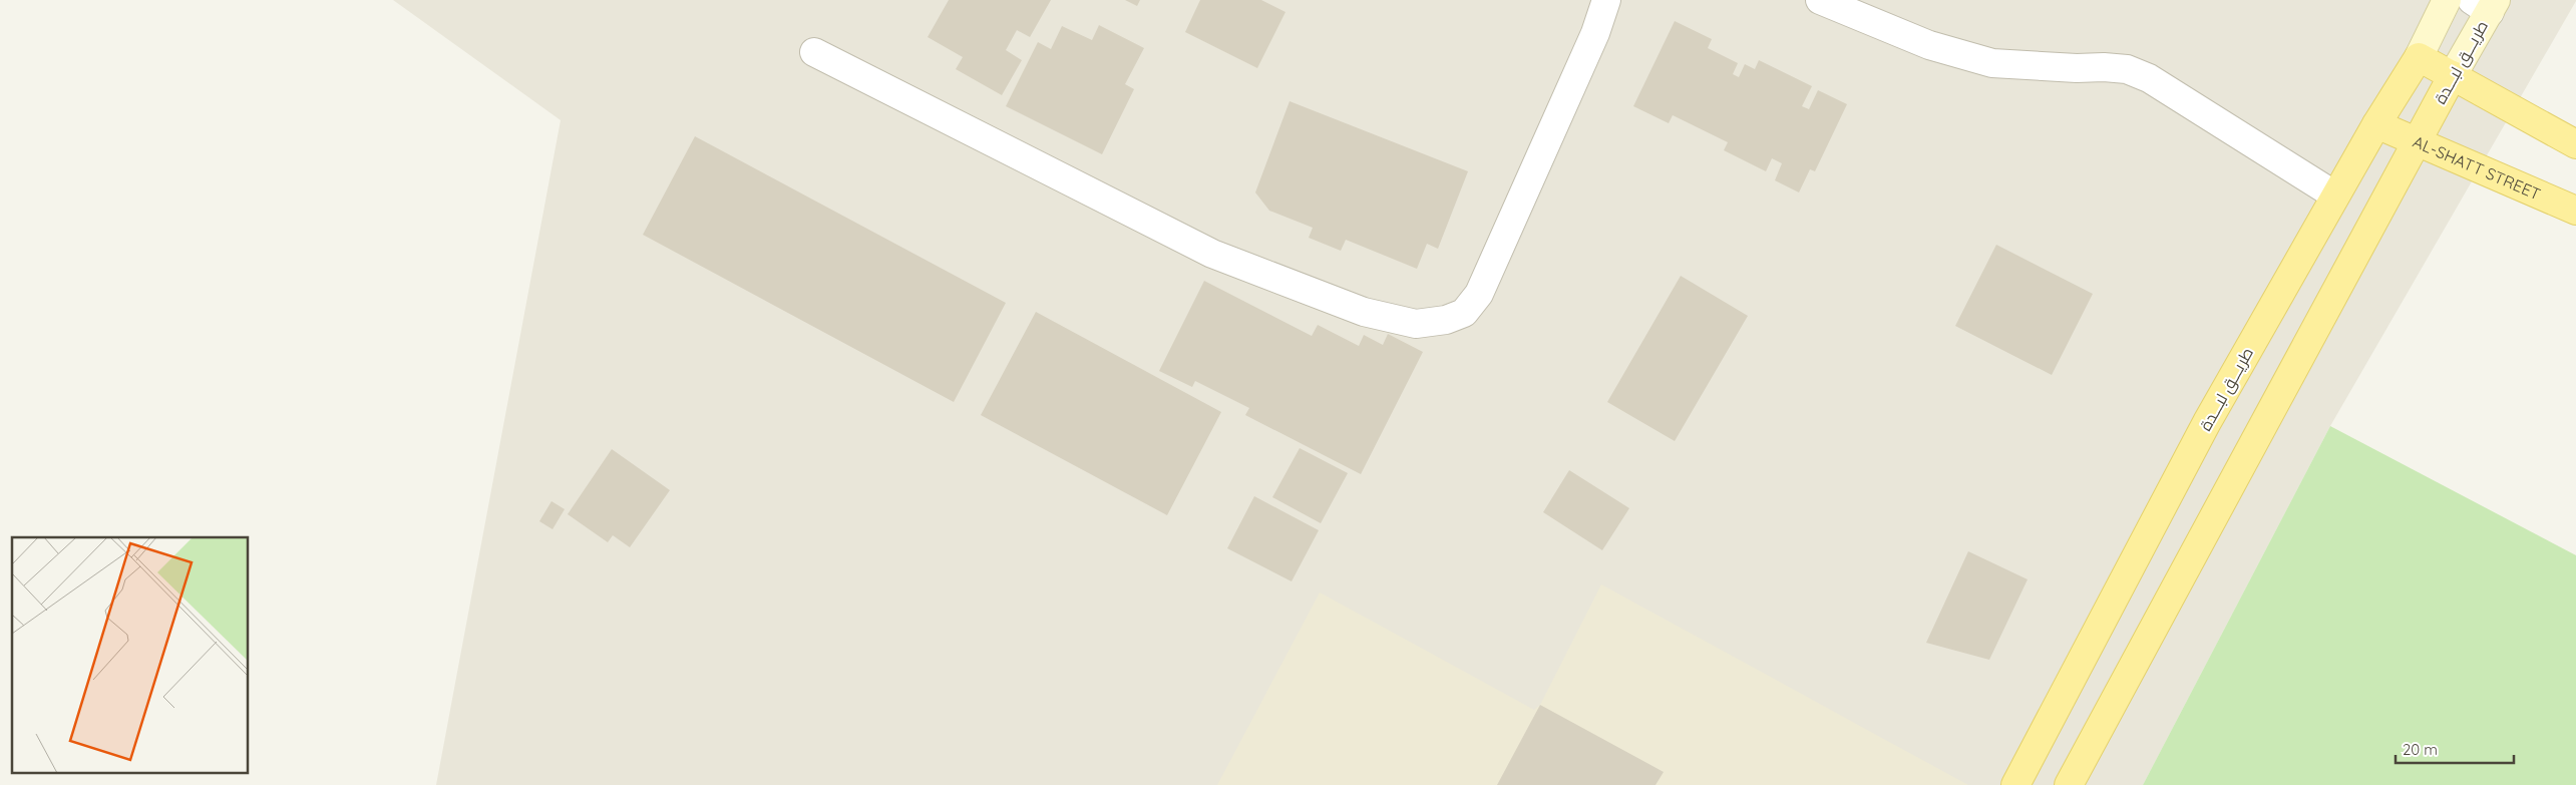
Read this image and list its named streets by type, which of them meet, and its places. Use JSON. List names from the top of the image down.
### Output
{
  "streets": {
    "main road": ["طريـــق لبـــدة", "AL-SHATT STREET"]
  },
  "crossings": [
    ["طريـــق لبـــدة", "AL-SHATT STREET"]
  ],
  "scale_bar": "20 m"
}
